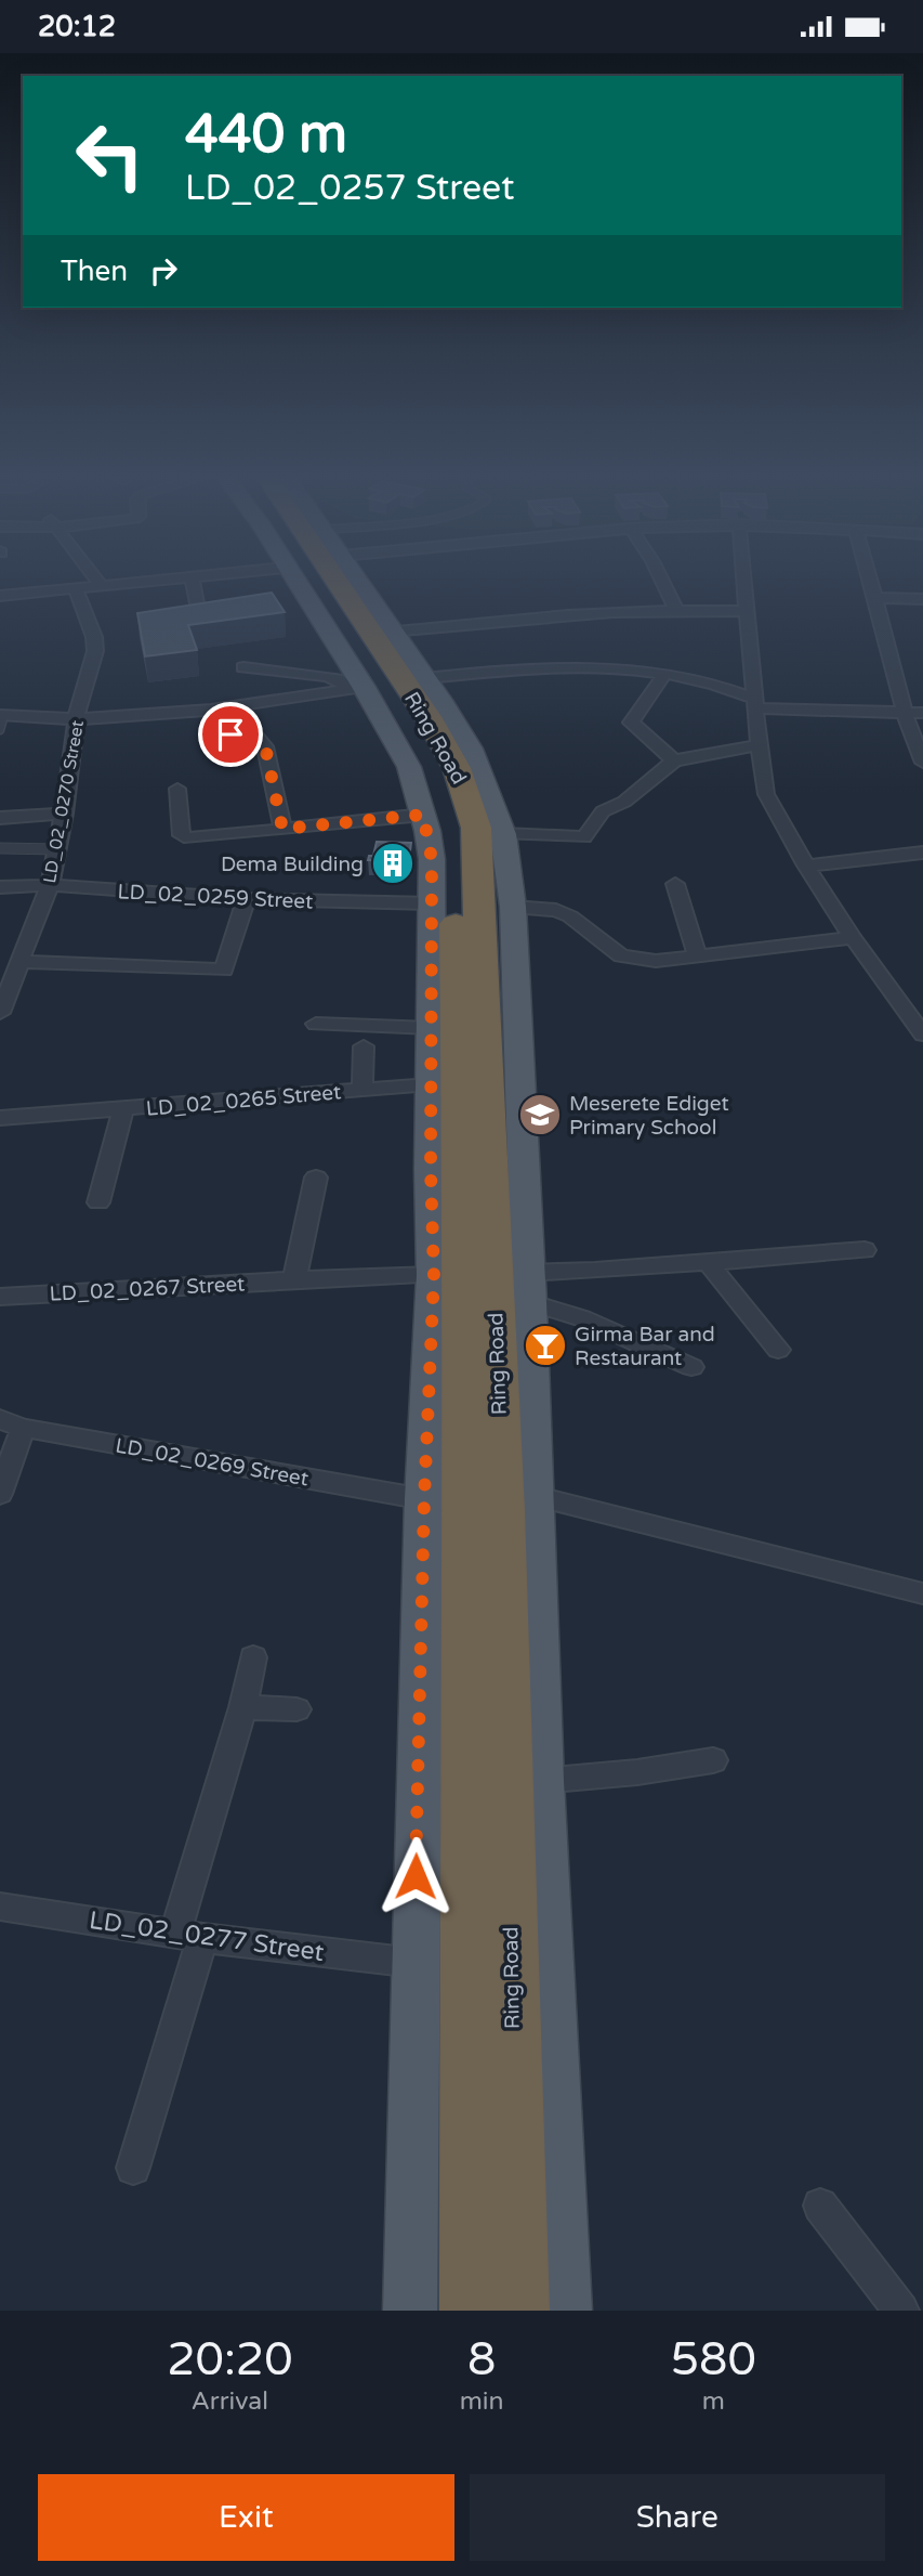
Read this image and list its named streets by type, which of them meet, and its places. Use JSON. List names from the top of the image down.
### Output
{
  "streets": {
    "highway": ["Ring Road"],
    "street": [
      "LD_02_0270 Street",
      "LD_02_0259 Street",
      "LD_02_0265 Street",
      "LD_02_0267 Street",
      "LD_02_0269 Street",
      "LD_02_0277 Street"
    ]
  },
  "crossings": [
    ["LD_02_0270 Street", "LD_02_0259 Street"]
  ],
  "places": {
    "building": ["Dema Building"],
    "school or university": ["Meserete Ediget Primary School"],
    "bar": ["Girma Bar and Restaurant"]
  },
  "page": {
    "status": "20:12",
    "turn": ["440 m", "LD_02_0257 Street"],
    "then": "Then",
    "eta": [
      "20:20",
      "Arrival",
      "8",
      "min",
      "580",
      "m"
    ],
    "buttons": ["Exit", "Share"]
  }
}
